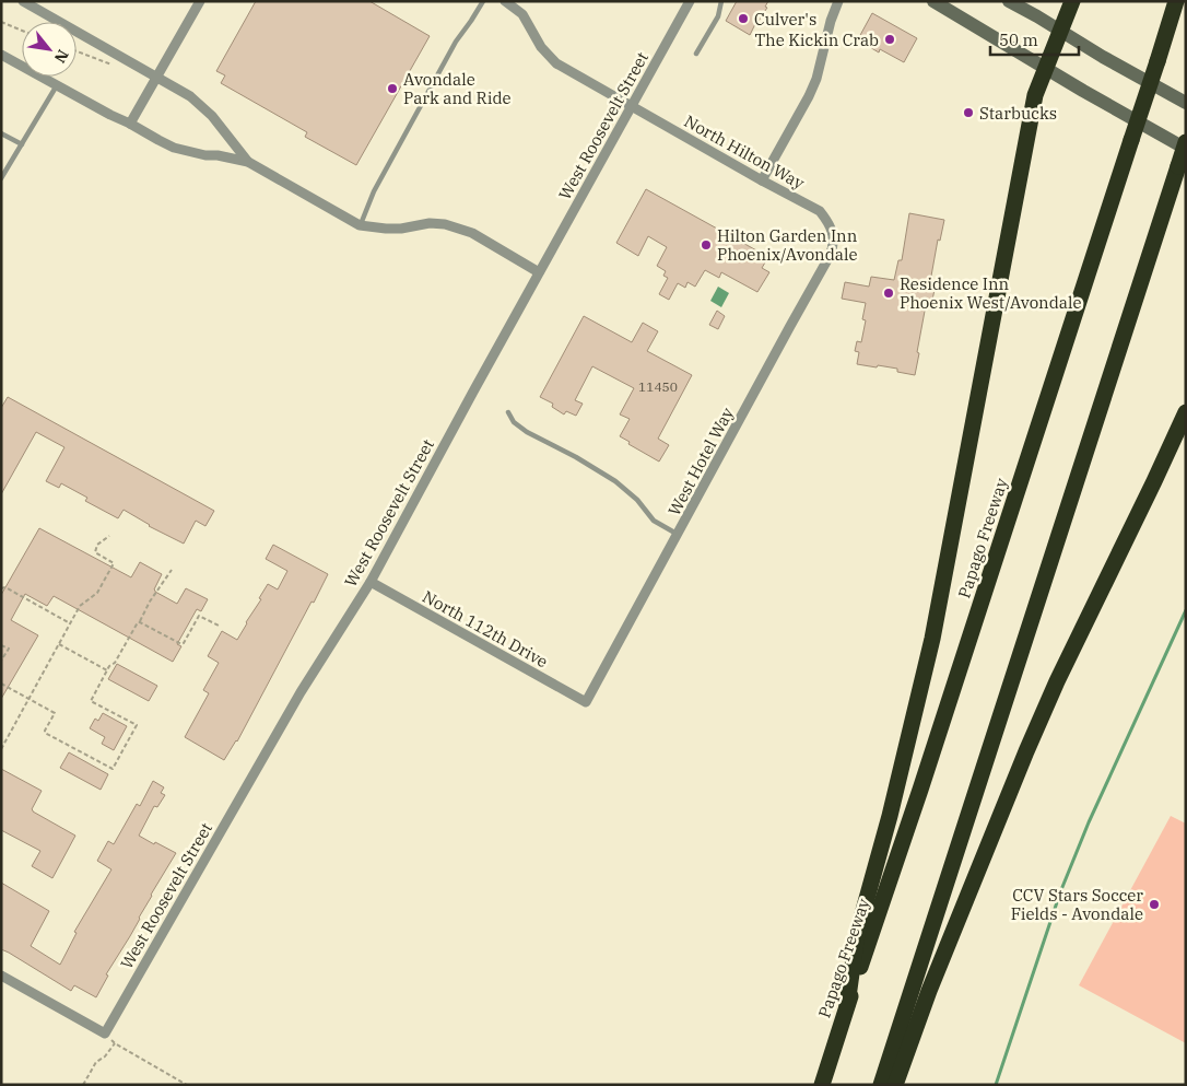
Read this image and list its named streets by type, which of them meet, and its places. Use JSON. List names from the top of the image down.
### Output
{
  "streets": {
    "highway": ["Papago Freeway"],
    "street": [
      "West Roosevelt Street",
      "North Hilton Way",
      "West Hotel Way",
      "North 112th Drive"
    ]
  },
  "crossings": [
    ["West Roosevelt Street", "North Hilton Way"],
    ["West Roosevelt Street", "North 112th Drive"],
    ["North Hilton Way", "West Hotel Way"],
    ["West Hotel Way", "North 112th Drive"]
  ],
  "places": [
    "Culver's",
    "The Kickin Crab",
    "Avondale Park and Ride",
    "Starbucks",
    "Hilton Garden Inn Phoenix/Avondale",
    "Residence Inn Phoenix West/Avondale",
    "CCV Stars Soccer Fields - Avondale"
  ],
  "house_numbers": ["11450"],
  "scale_bar": "50 m",
  "north": "bottom right"
}
